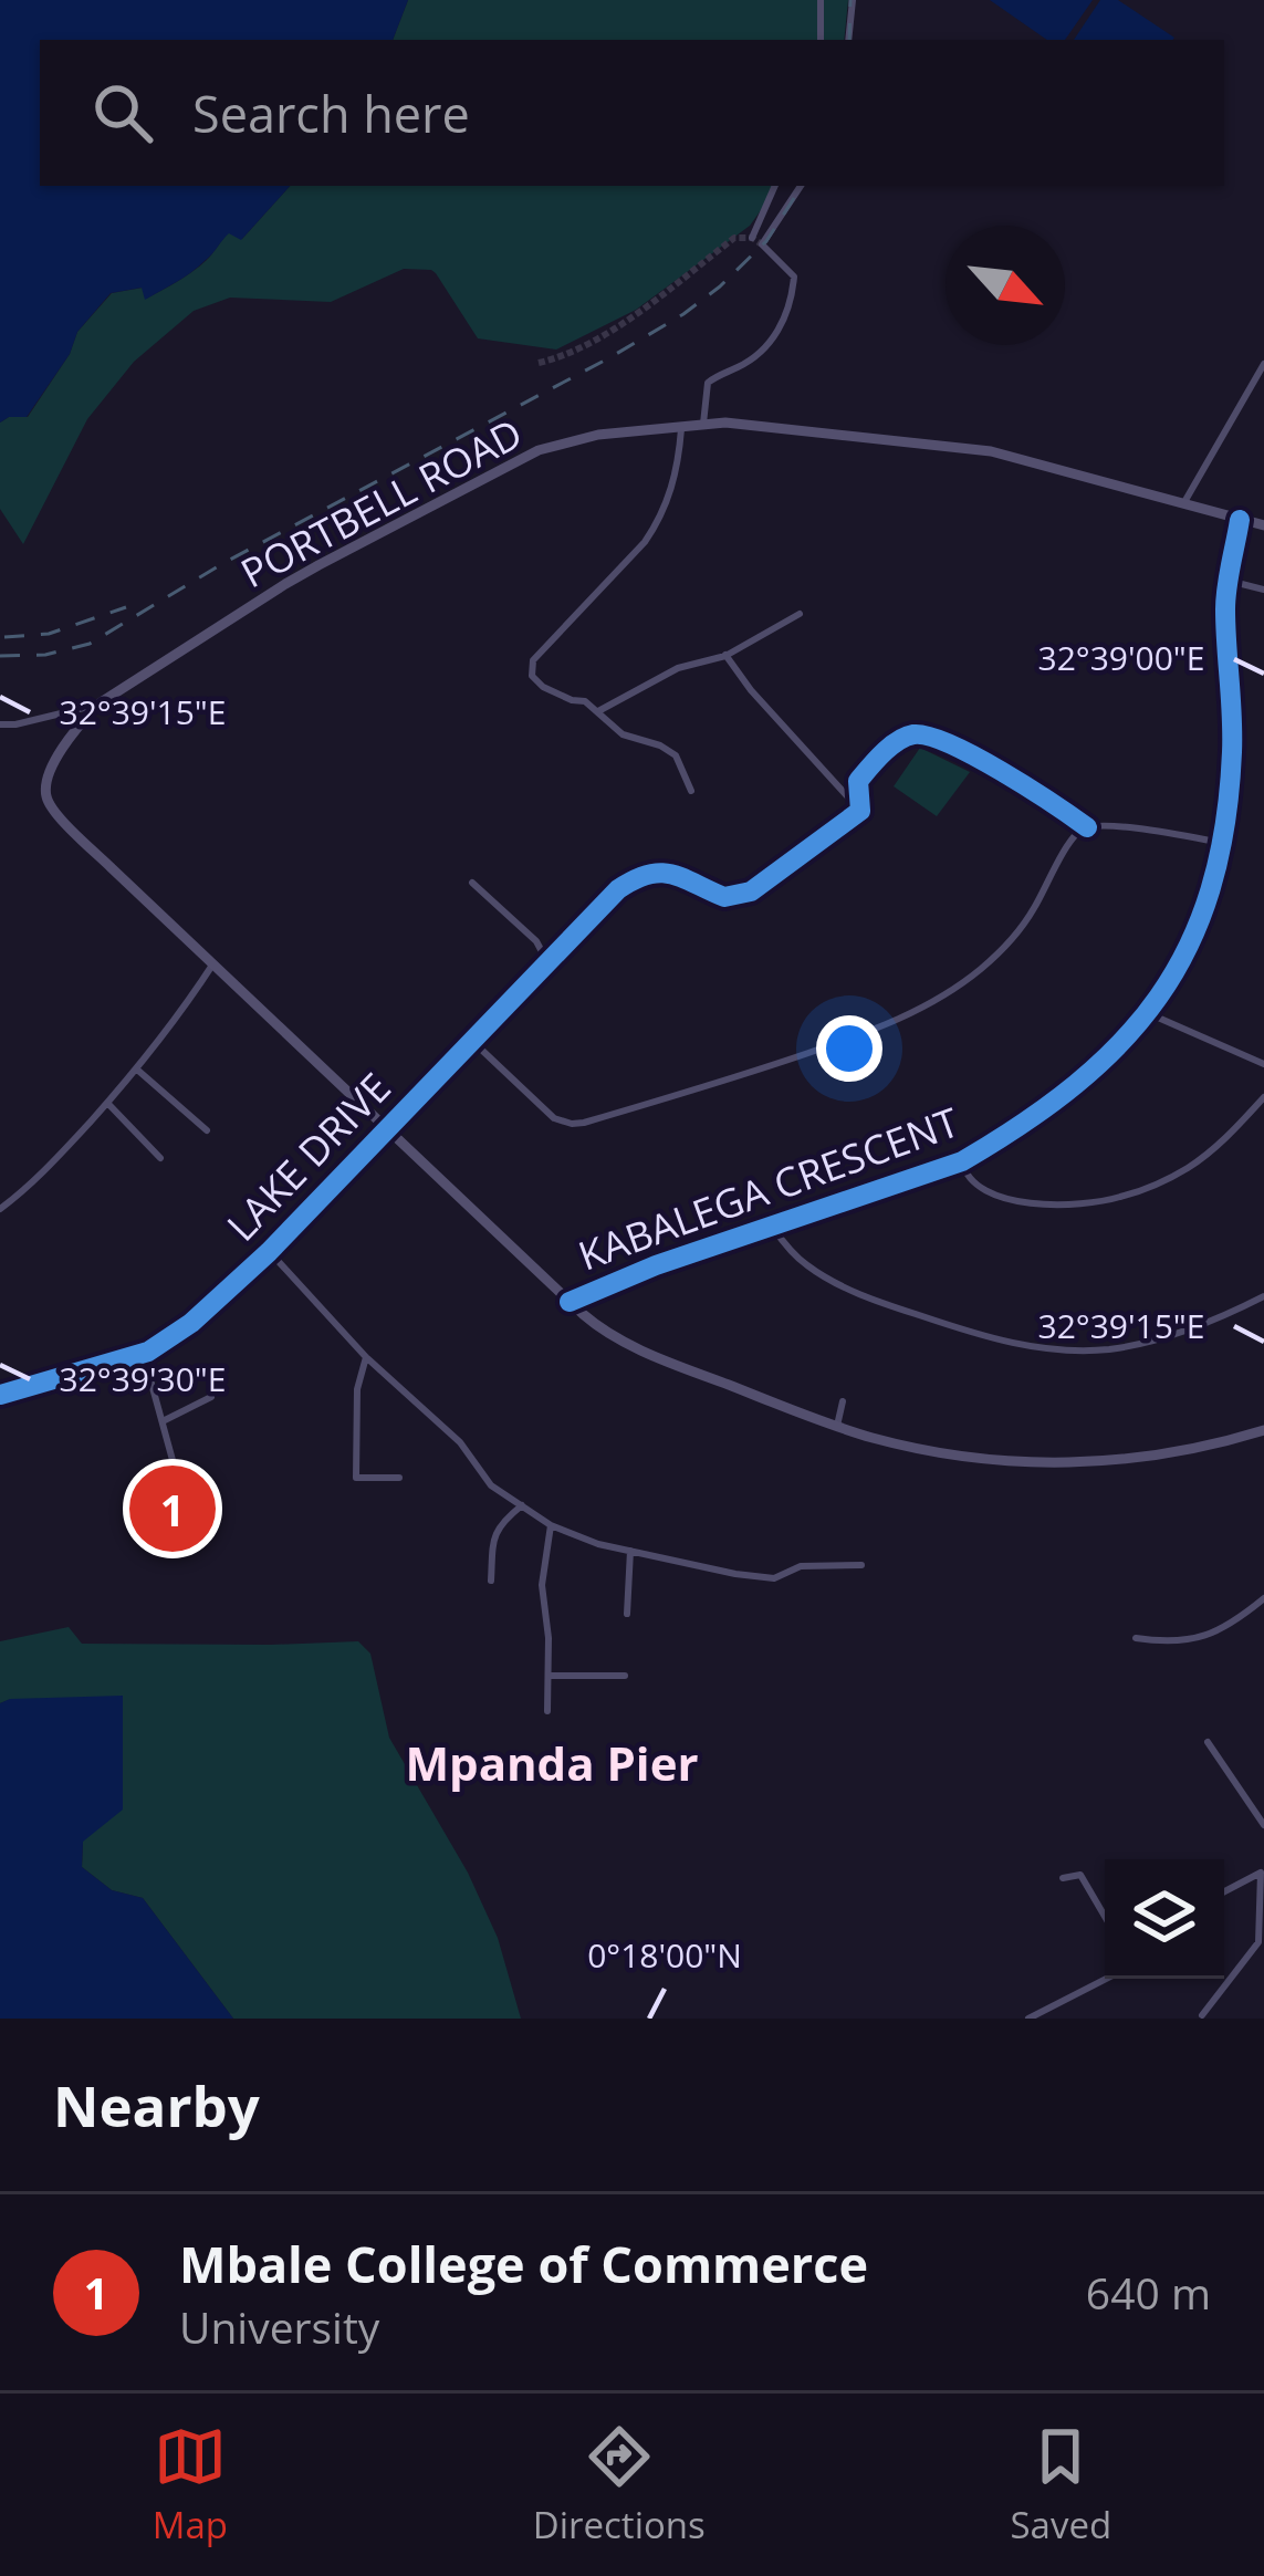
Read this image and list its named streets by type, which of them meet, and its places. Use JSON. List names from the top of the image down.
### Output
{
  "streets": {
    "main road": ["PORTBELL ROAD"],
    "street": ["LAKE DRIVE", "KABALEGA CRESCENT"]
  },
  "crossings": [
    ["PORTBELL ROAD", "KABALEGA CRESCENT"]
  ],
  "districts": ["Mpanda Pier"],
  "north": "bottom right",
  "page": {
    "search": "Search here",
    "pins": "1",
    "heading": "Nearby",
    "list": [
      {
        "mark": "1",
        "name": "Mbale College of Commerce",
        "note": "University",
        "value": "640 m"
      }
    ],
    "nav": ["Map", "Directions", "Saved"]
  },
  "coordinates": [
    "32°39'00\"E",
    "32°39'15\"E",
    "32°39'30\"E",
    "0°18'00\"N"
  ]
}
